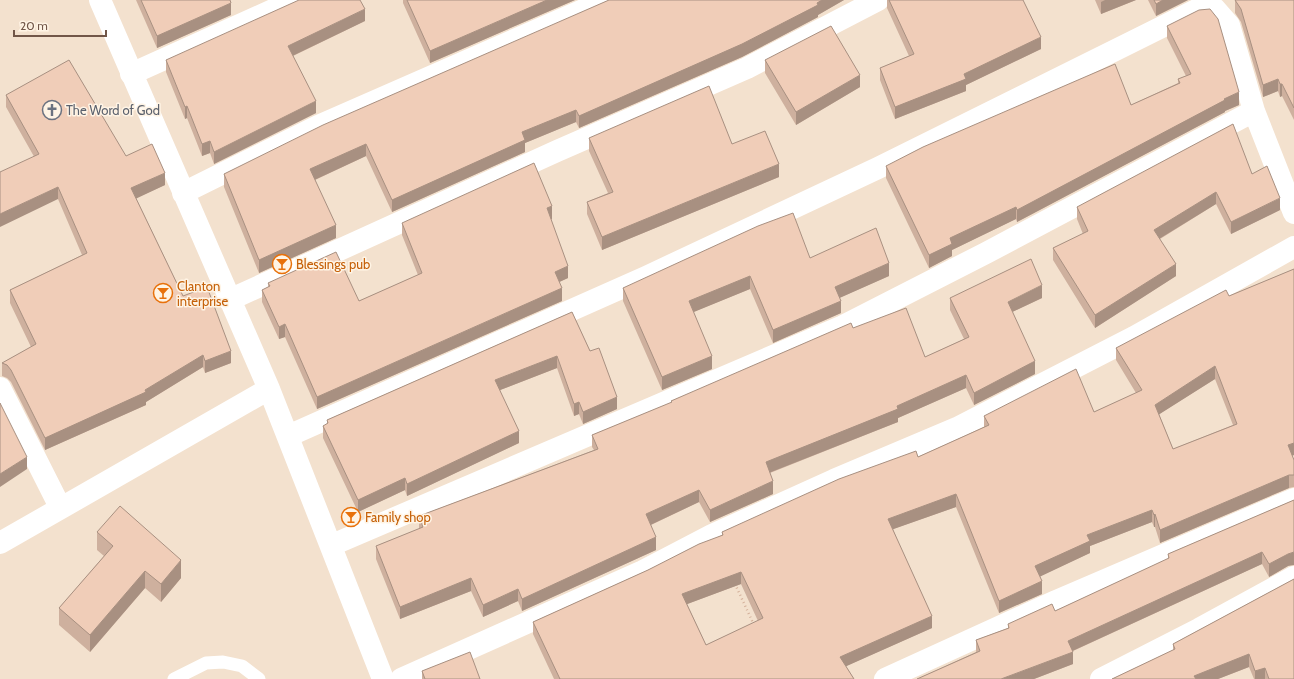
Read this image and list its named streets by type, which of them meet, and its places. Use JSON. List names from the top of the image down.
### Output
{
  "places": {
    "church": ["The Word of God"],
    "bar": ["Blessings pub", "Clanton interprise", "Family shop"]
  },
  "scale_bar": "20 m"
}
